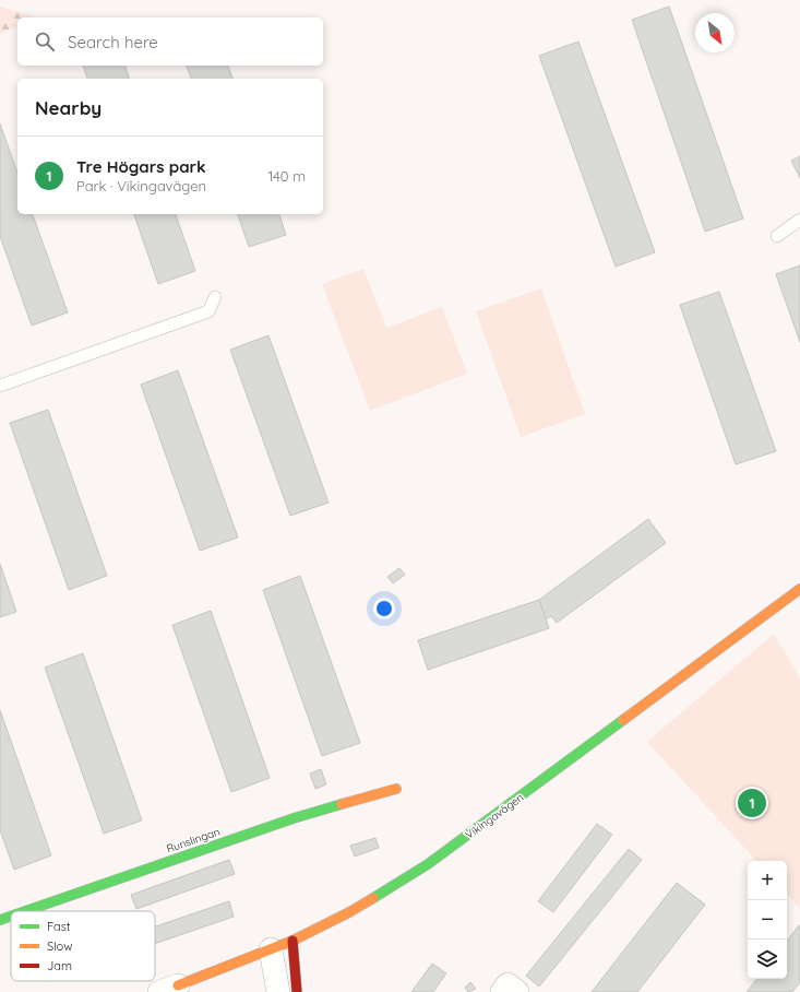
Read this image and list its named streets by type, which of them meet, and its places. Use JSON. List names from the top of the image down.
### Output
{
  "streets": {
    "street": ["Vikingavägen", "Runslingan"]
  },
  "legend": ["Fast", "Slow", "Jam"],
  "north": "bottom right",
  "page": {
    "search": "Search here",
    "heading": "Nearby",
    "list": [
      {
        "mark": "1",
        "name": "Tre Högars park",
        "note": "Park · Vikingavägen",
        "value": "140 m"
      }
    ],
    "pins": "1",
    "map_buttons": ["+", "−"]
  }
}
